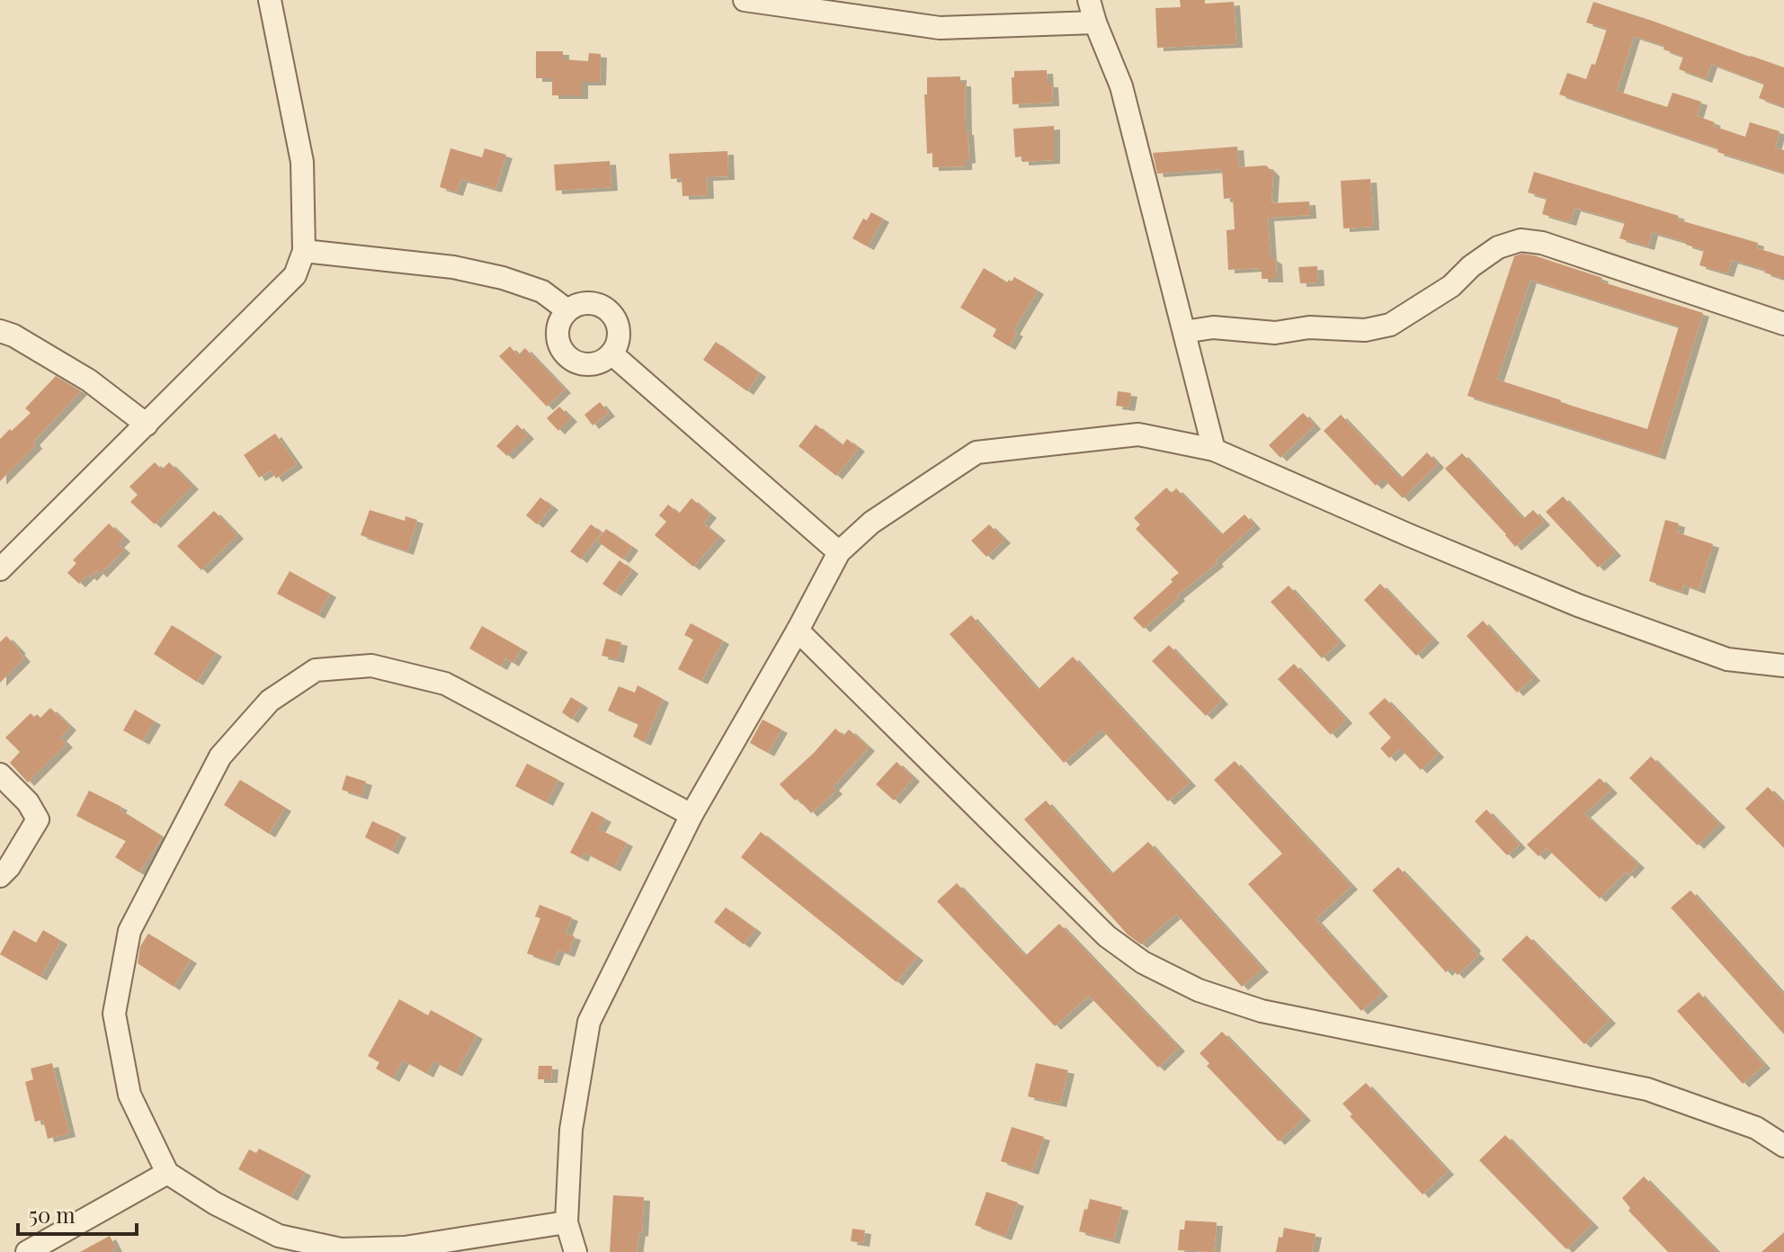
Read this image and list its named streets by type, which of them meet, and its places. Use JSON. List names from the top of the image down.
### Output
{
  "scale_bar": "50 m"
}
